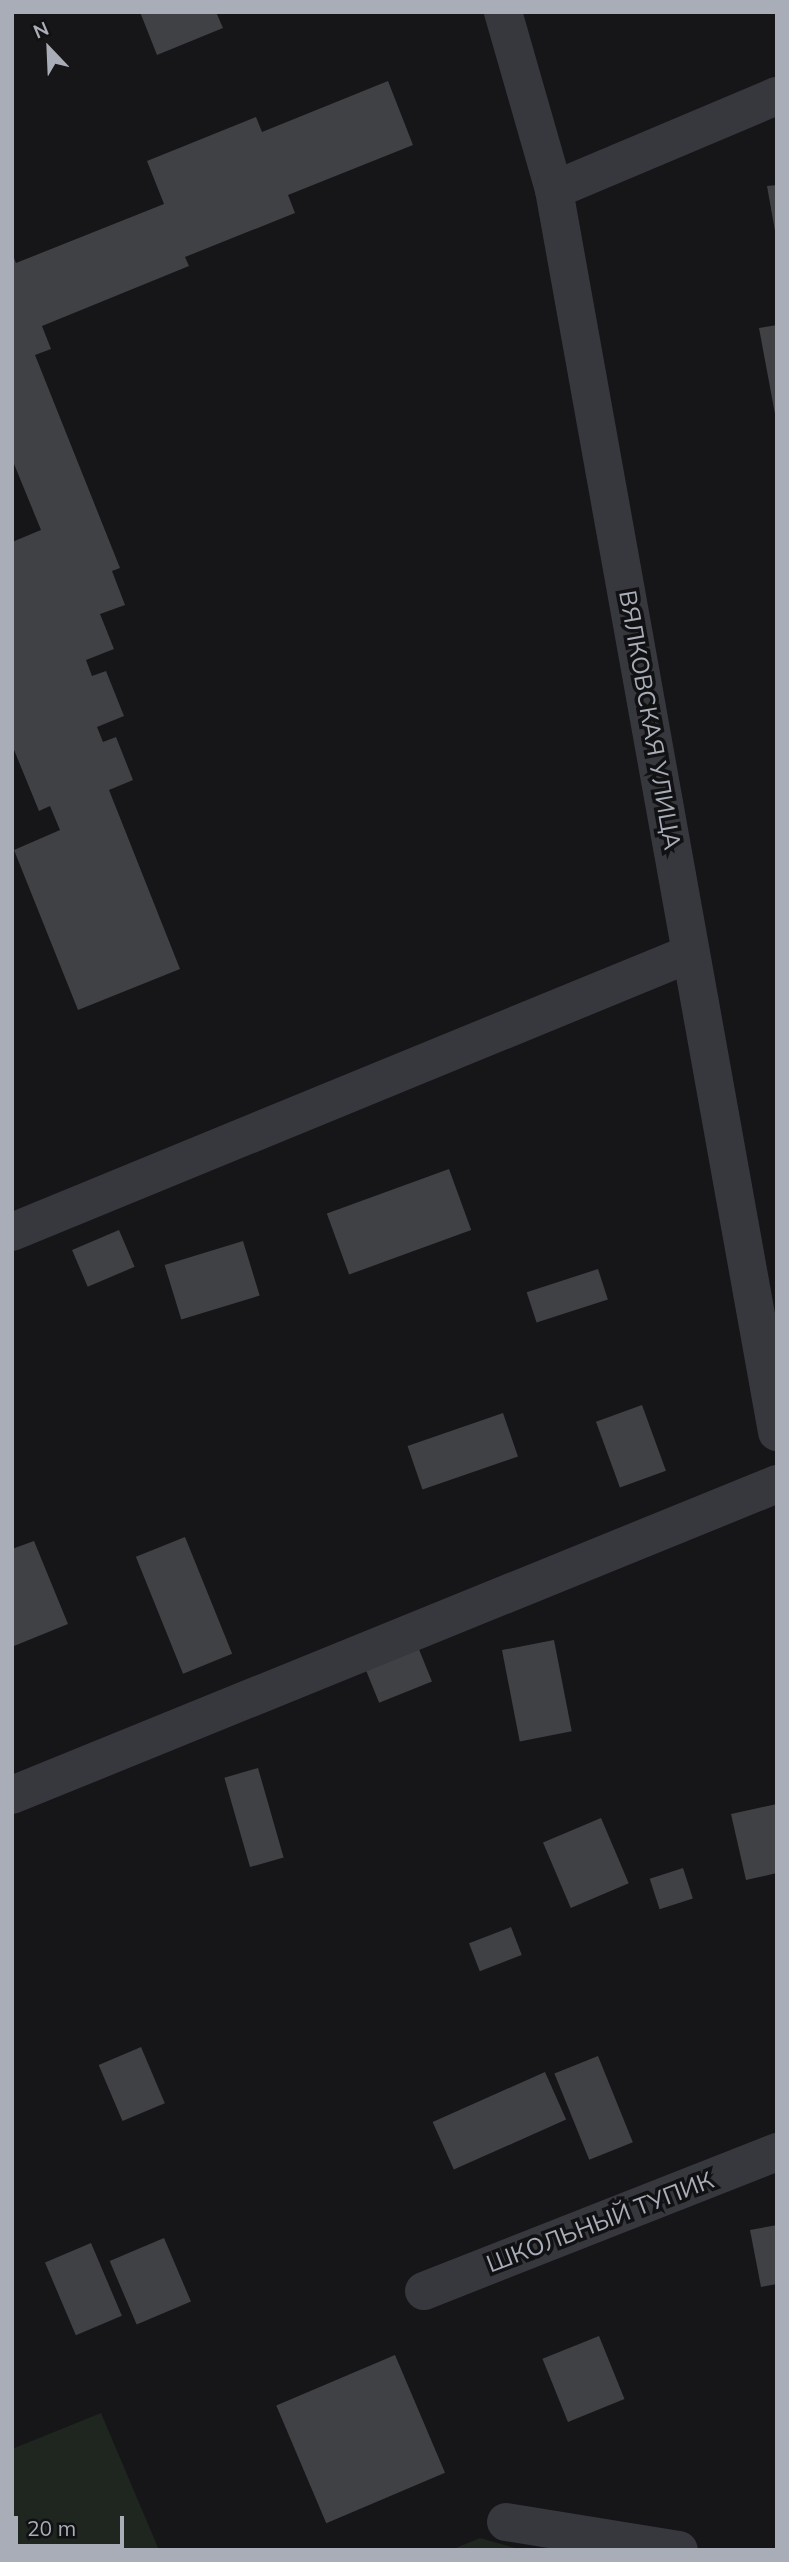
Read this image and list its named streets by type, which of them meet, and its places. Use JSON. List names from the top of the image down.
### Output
{
  "streets": {
    "street": ["ВЯЛКОВСКАЯ УЛИЦА", "ШКОЛЬНЫЙ ТУПИК"]
  },
  "scale_bar": "20 m",
  "north": "top left"
}
